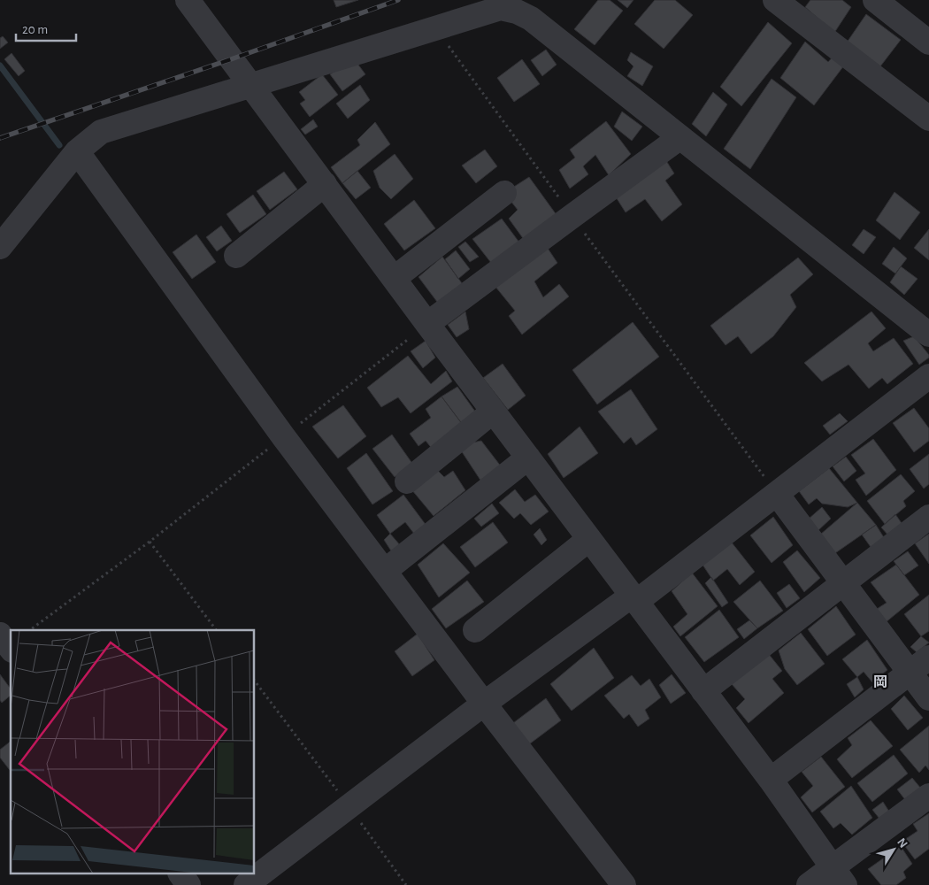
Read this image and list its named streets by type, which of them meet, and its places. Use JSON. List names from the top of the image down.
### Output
{
  "districts": ["岡"],
  "scale_bar": "20 m",
  "north": "top right"
}
